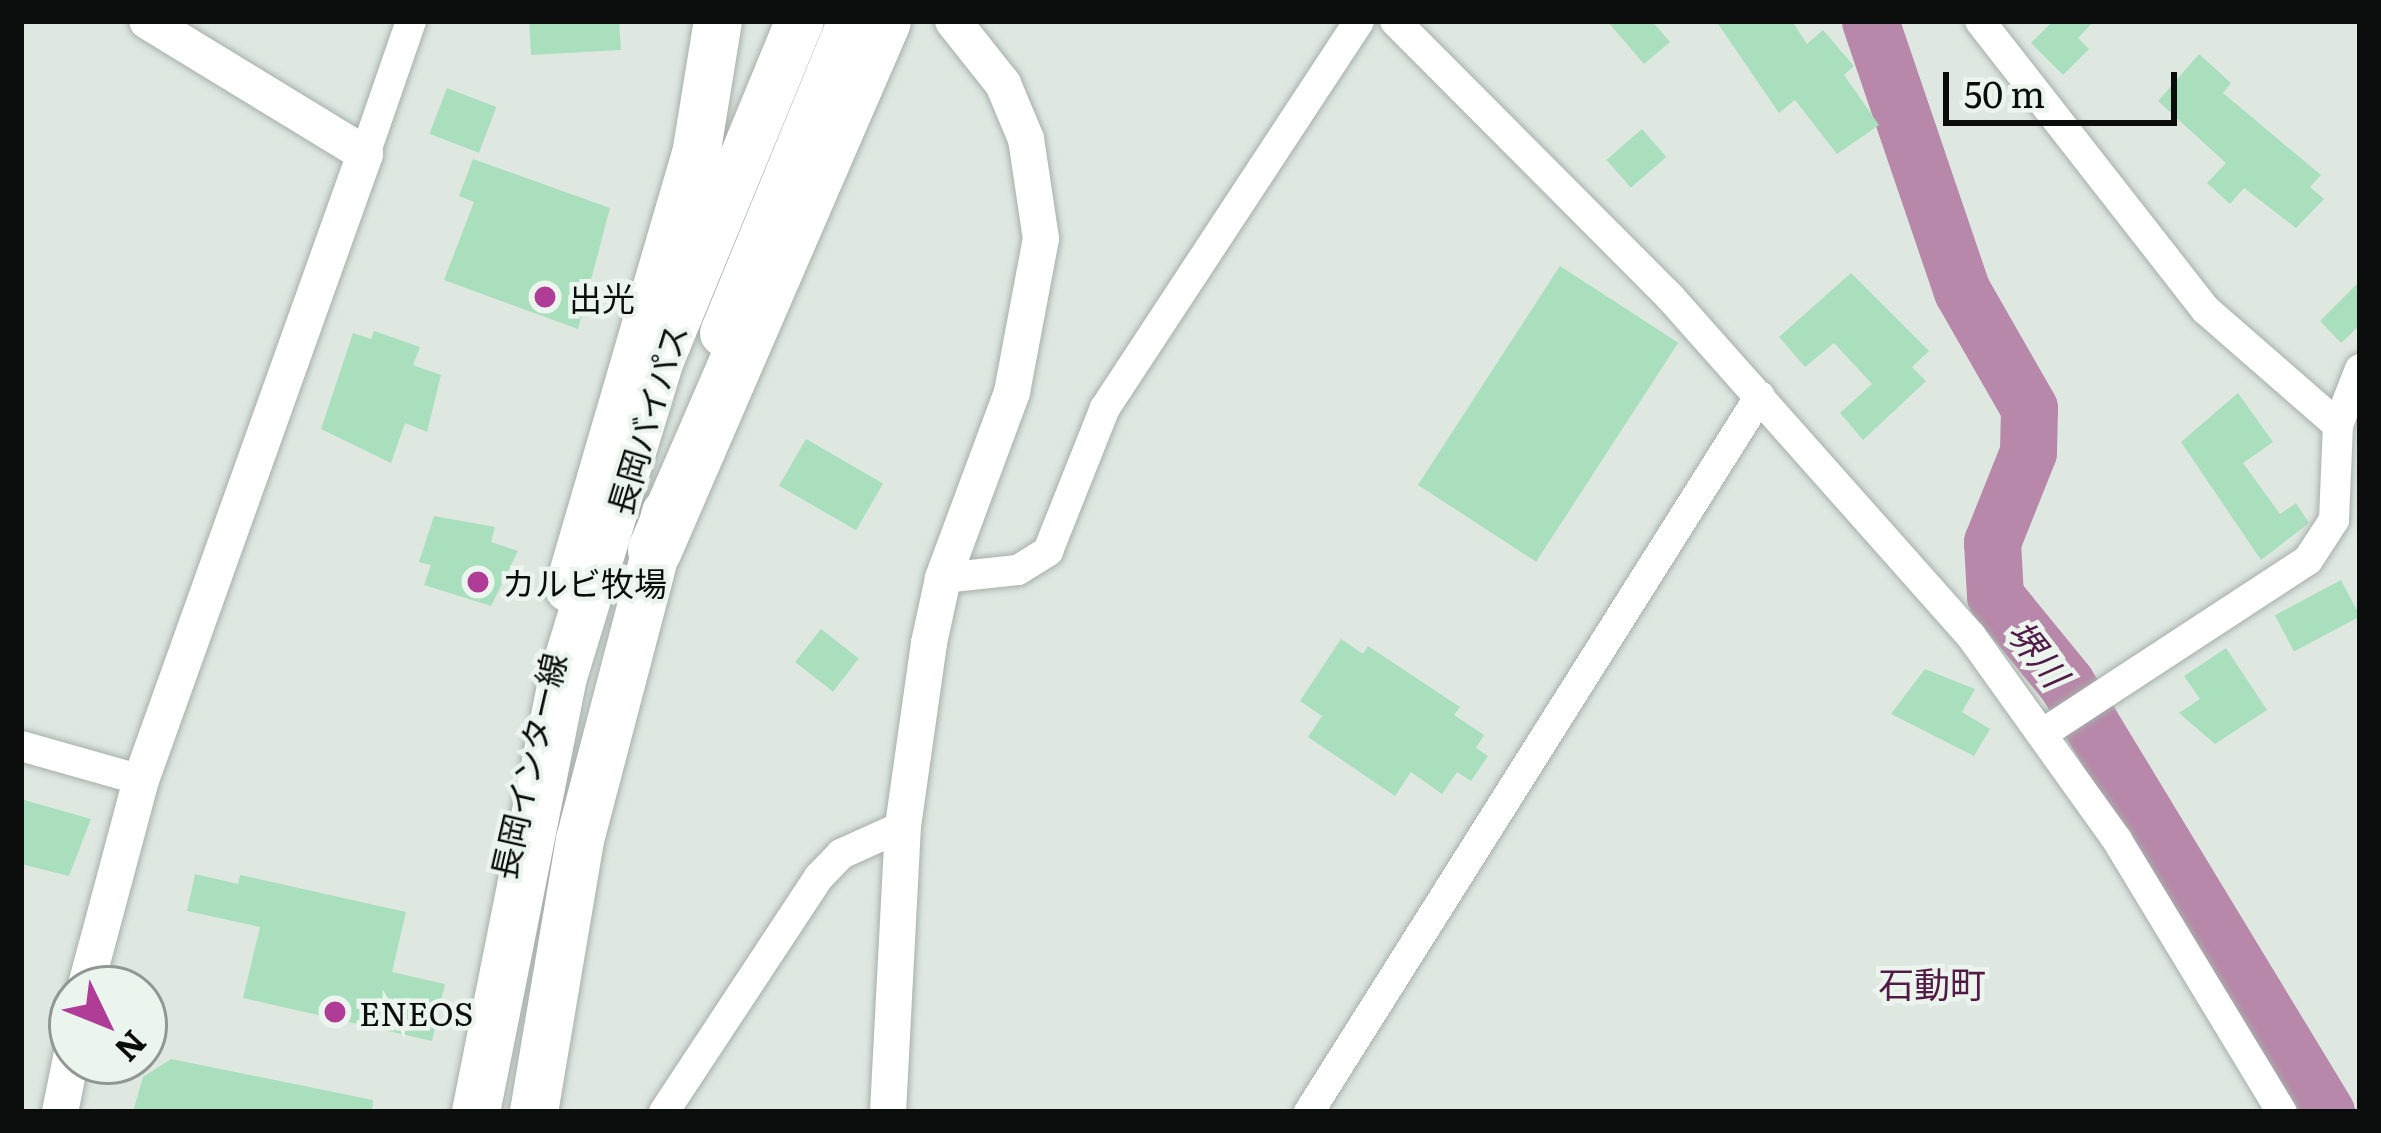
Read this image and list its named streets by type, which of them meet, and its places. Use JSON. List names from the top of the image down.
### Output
{
  "streets": {
    "main road": ["長岡バイパス", "長岡インター線"]
  },
  "crossings": [
    ["長岡バイパス", "長岡インター線"]
  ],
  "districts": ["石動町"],
  "water": ["堺川"],
  "places": ["出光", "カルビ牧場", "ENEOS"],
  "scale_bar": "50 m",
  "north": "bottom right"
}
